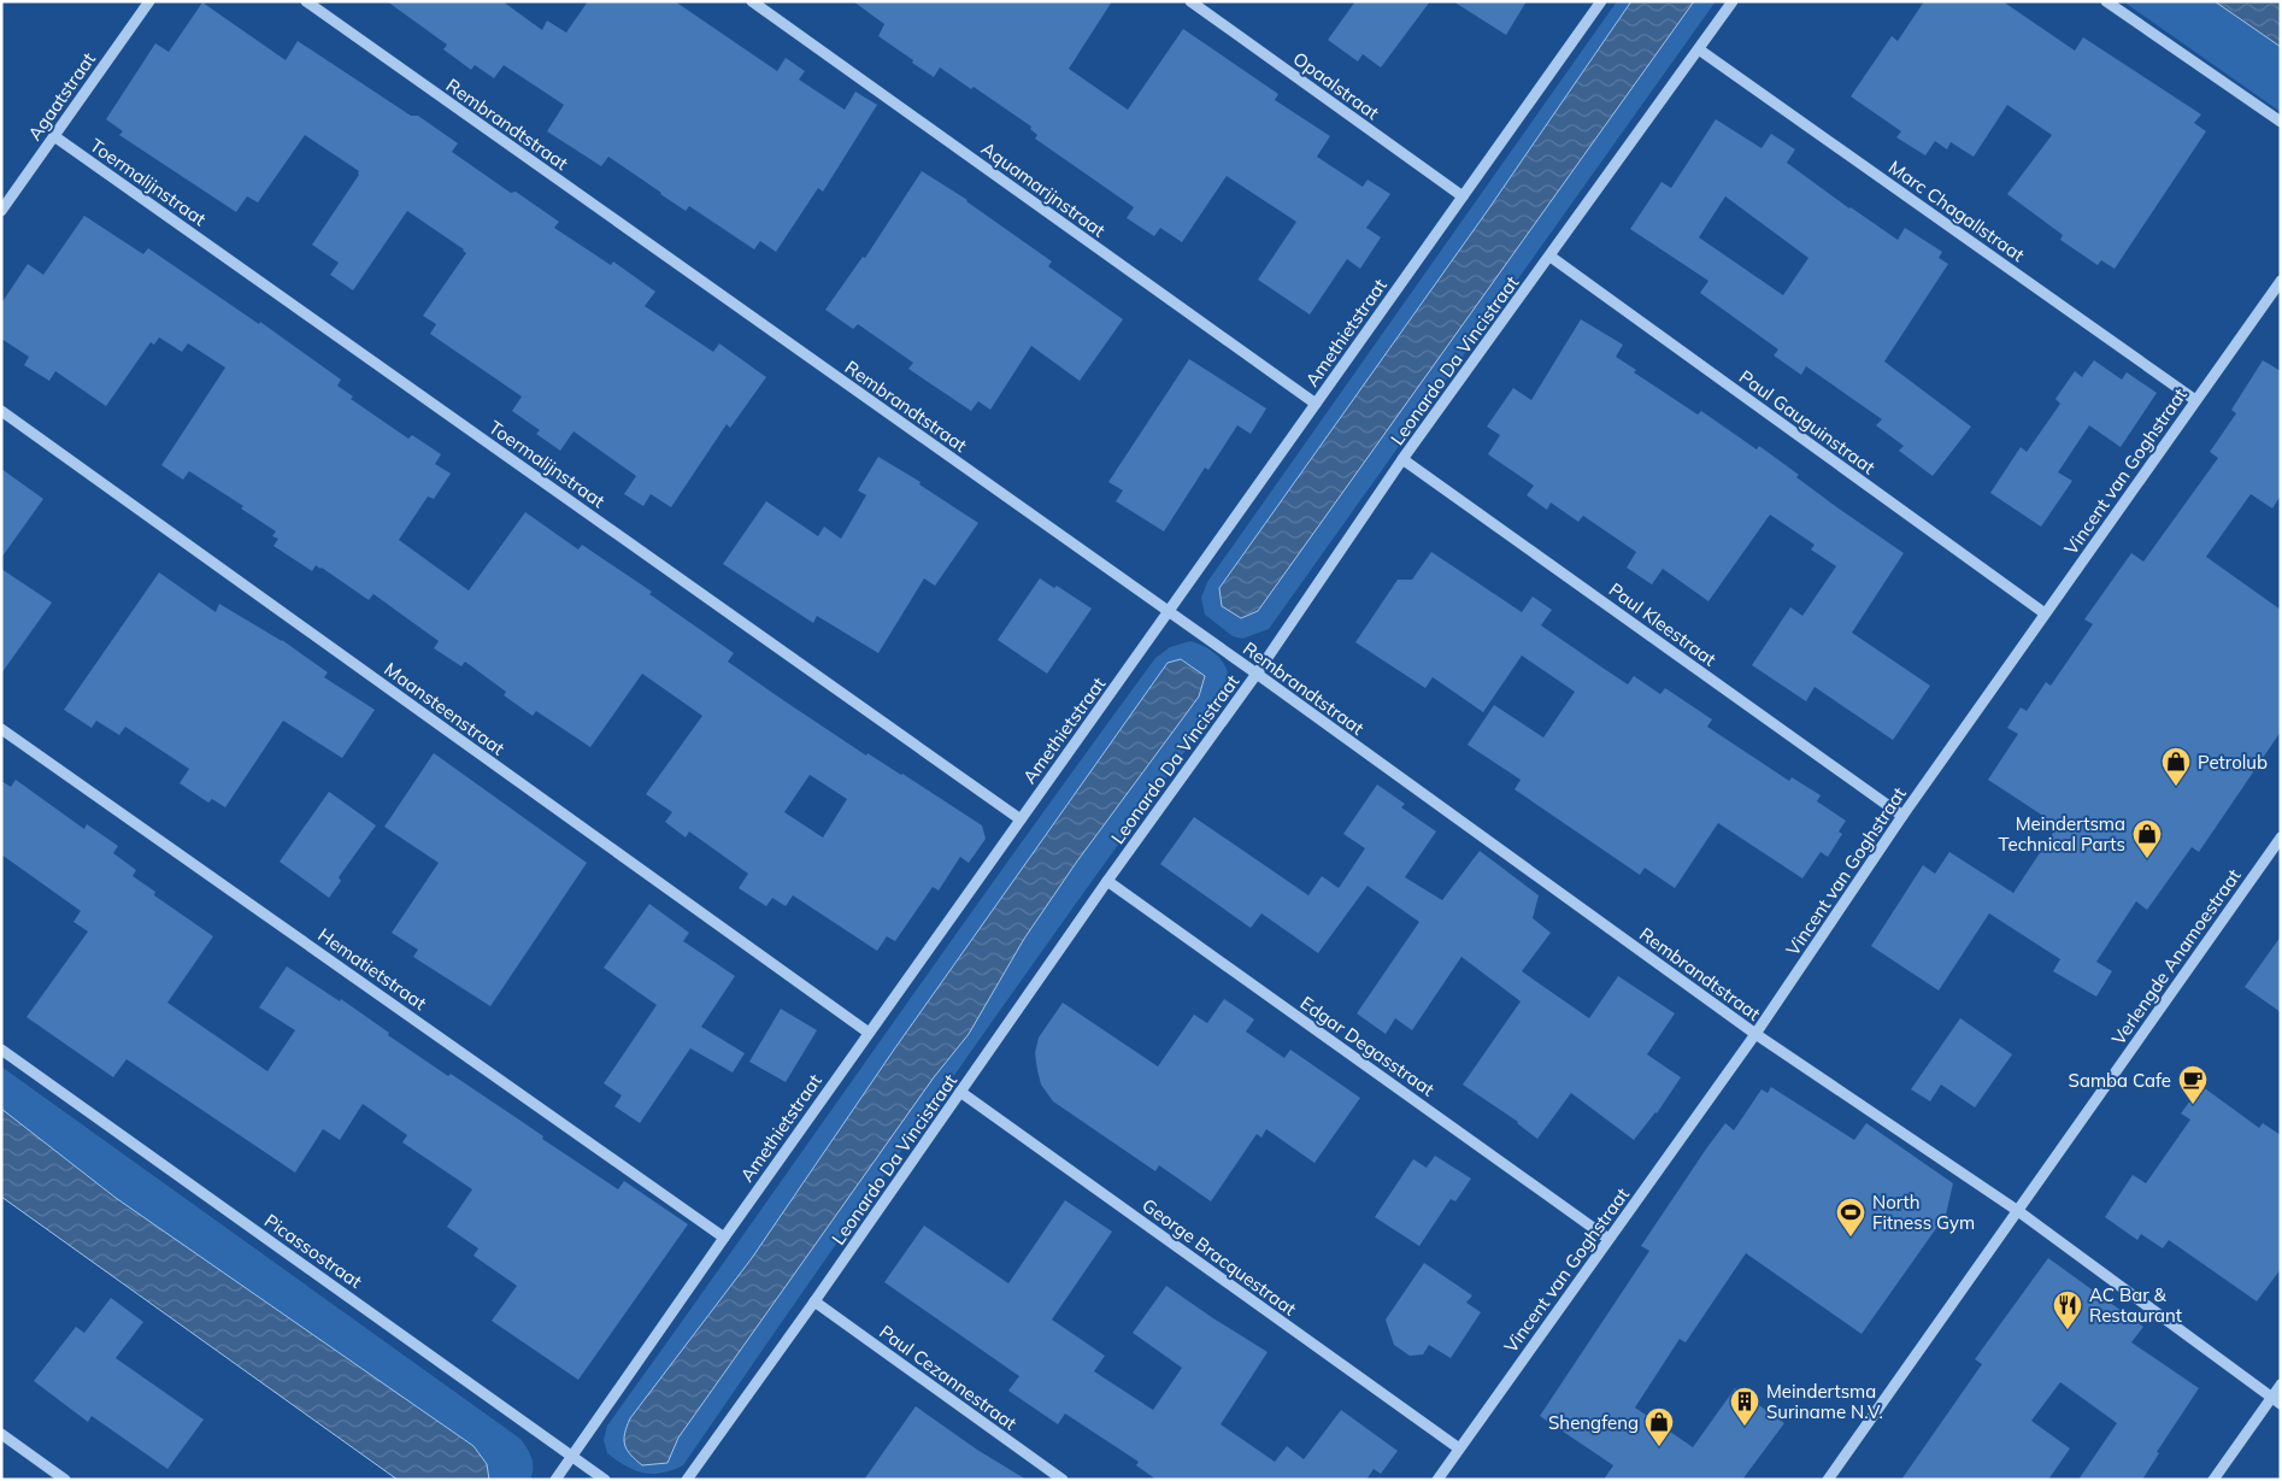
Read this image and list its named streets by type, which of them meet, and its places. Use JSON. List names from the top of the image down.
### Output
{
  "streets": {
    "street": [
      "Opaalstraat",
      "Agaatstraat",
      "Rembrandtstraat",
      "Toermalijnstraat",
      "Aquamarijnstraat",
      "Marc Chagallstraat",
      "Amethietstraat",
      "Leonardo Da Vincistraat",
      "Paul Gauguinstraat",
      "Vincent van Goghstraat",
      "Paul Kleestraat",
      "Maansteenstraat",
      "Verlengde Anamoestraat",
      "Hematietstraat",
      "Edgar Degasstraat",
      "Picassostraat",
      "George Bracquestraat",
      "Paul Cezannestraat"
    ]
  },
  "crossings": [
    ["Opaalstraat", "Amethietstraat"],
    ["Agaatstraat", "Toermalijnstraat"],
    ["Rembrandtstraat", "Amethietstraat"],
    ["Rembrandtstraat", "Leonardo Da Vincistraat"],
    ["Rembrandtstraat", "Vincent van Goghstraat"],
    ["Rembrandtstraat", "Verlengde Anamoestraat"],
    ["Toermalijnstraat", "Amethietstraat"],
    ["Aquamarijnstraat", "Amethietstraat"],
    ["Marc Chagallstraat", "Leonardo Da Vincistraat"],
    ["Marc Chagallstraat", "Vincent van Goghstraat"],
    ["Amethietstraat", "Maansteenstraat"],
    ["Amethietstraat", "Hematietstraat"],
    ["Amethietstraat", "Picassostraat"],
    ["Leonardo Da Vincistraat", "Paul Gauguinstraat"],
    ["Leonardo Da Vincistraat", "Paul Kleestraat"],
    ["Leonardo Da Vincistraat", "Edgar Degasstraat"],
    ["Leonardo Da Vincistraat", "George Bracquestraat"],
    ["Leonardo Da Vincistraat", "Paul Cezannestraat"],
    ["Paul Gauguinstraat", "Vincent van Goghstraat"],
    ["Vincent van Goghstraat", "Paul Kleestraat"],
    ["Vincent van Goghstraat", "Edgar Degasstraat"],
    ["Vincent van Goghstraat", "George Bracquestraat"]
  ],
  "places": {
    "shop": ["Petrolub", "Meindertsma Technical Parts", "Shengfeng"],
    "cafe": ["Samba Cafe"],
    "sports": ["North Fitness Gym"],
    "restaurant": ["AC Bar & Restaurant"],
    "building": ["Meindertsma Suriname N.V."]
  }
}
